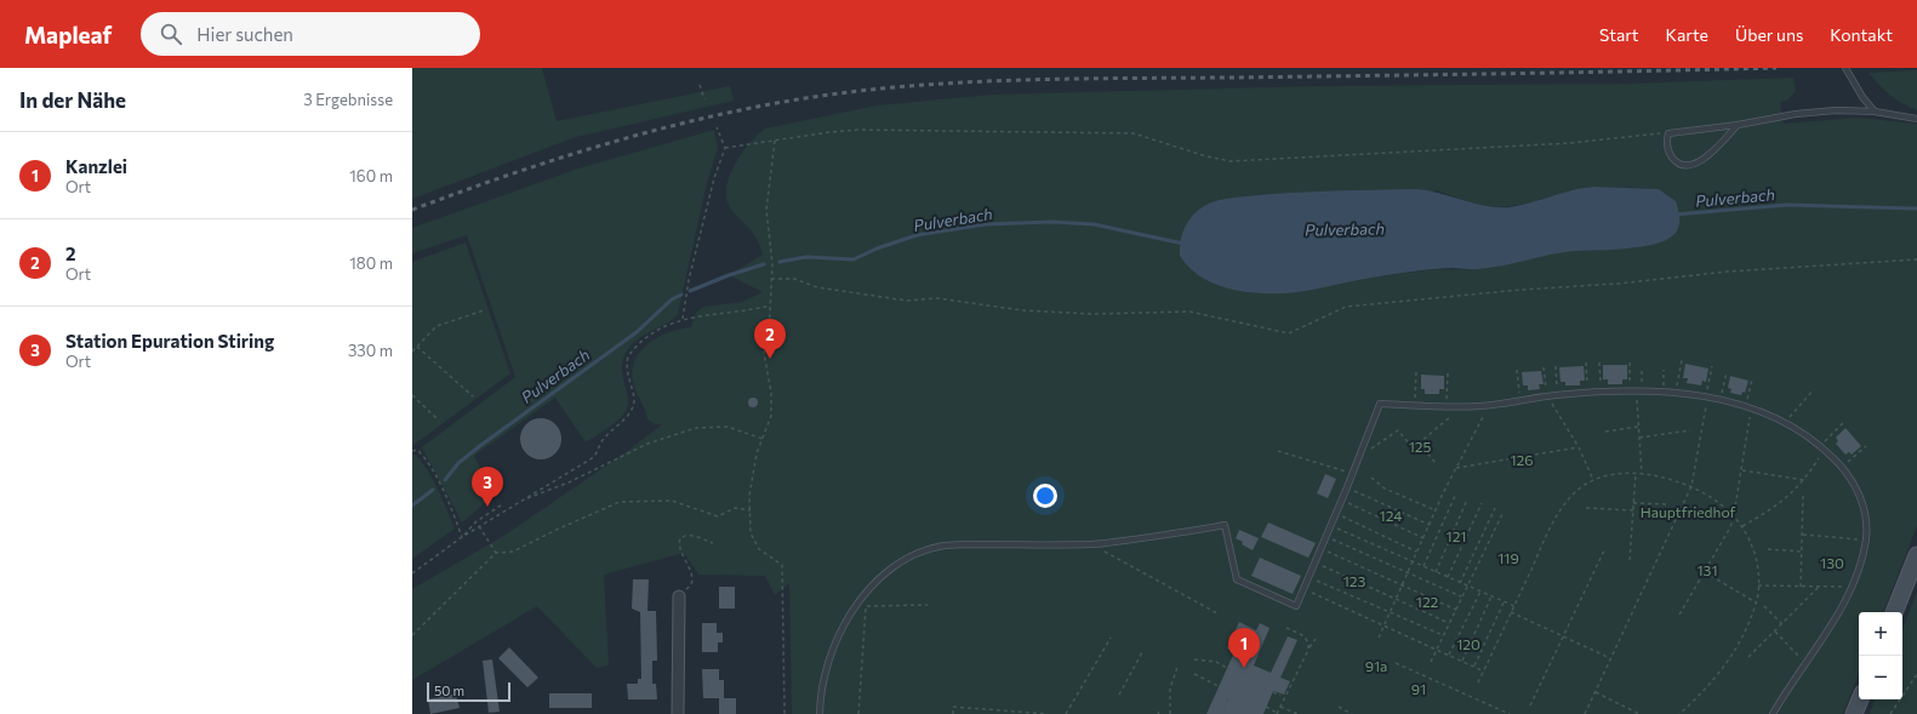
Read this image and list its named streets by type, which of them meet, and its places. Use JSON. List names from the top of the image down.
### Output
{
  "water": ["Pulverbach"],
  "parks": [
    "125",
    "126",
    "Hauptfriedhof",
    "124",
    "121",
    "119",
    "130",
    "131",
    "123",
    "122",
    "120",
    "91a",
    "91"
  ],
  "scale_bar": "50 m",
  "page": {
    "header": "Mapleaf",
    "search": "Hier suchen",
    "nav": [
      "Start",
      "Karte",
      "Über uns",
      "Kontakt"
    ],
    "heading": ["In der Nähe", "3 Ergebnisse"],
    "list": [
      {
        "mark": "1",
        "name": "Kanzlei",
        "note": "Ort",
        "value": "160 m"
      },
      {
        "mark": "2",
        "name": "2",
        "note": "Ort",
        "value": "180 m"
      },
      {
        "mark": "3",
        "name": "Station Epuration Stiring",
        "note": "Ort",
        "value": "330 m"
      }
    ],
    "pins": ["2", "3", "1"],
    "map_buttons": ["+", "−"],
    "scale": "50 m"
  }
}
